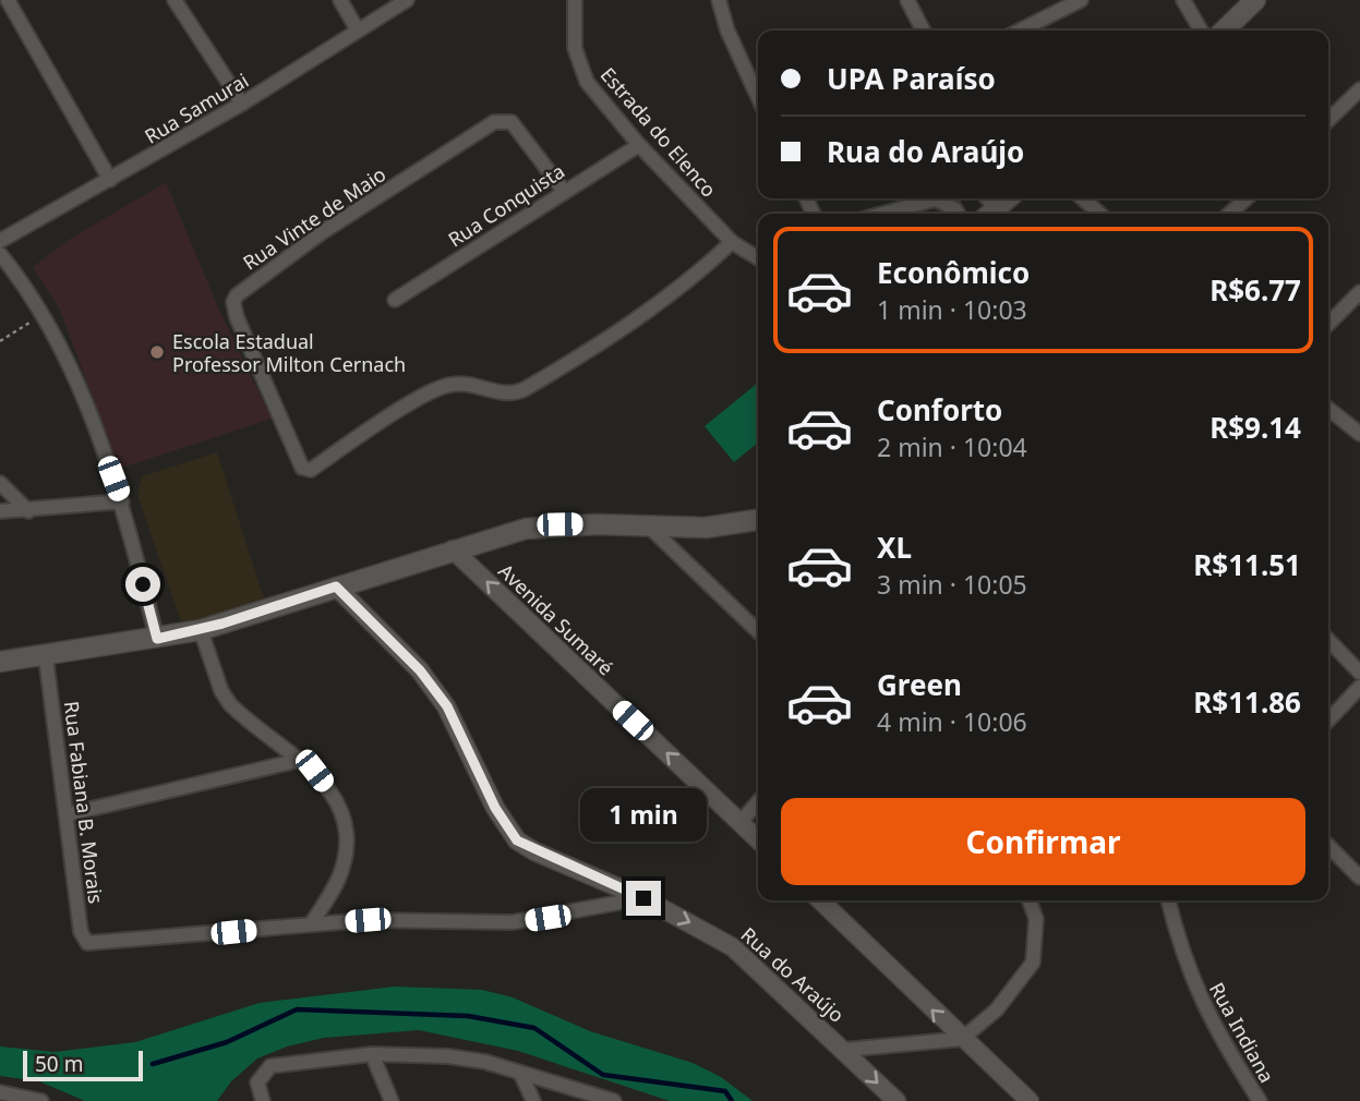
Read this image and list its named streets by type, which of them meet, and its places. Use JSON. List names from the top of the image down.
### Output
{
  "streets": {
    "street": [
      "Rua Samurai",
      "Estrada do Elenco",
      "Rua Conquista",
      "Rua Vinte de Maio",
      "Avenida Sumaré",
      "Rua Fabiana B. Morais",
      "Rua do Araújo",
      "Rua Indiana"
    ]
  },
  "crossings": [
    ["Estrada do Elenco", "Rua Conquista"],
    ["Estrada do Elenco", "Rua Vinte de Maio"],
    ["Rua Conquista", "Rua Vinte de Maio"]
  ],
  "places": ["Escola Estadual Professor Milton Cernach"],
  "scale_bar": "50 m",
  "page": {
    "banner": ["UPA Paraíso", "Rua do Araújo"],
    "list": [
      {
        "name": "Econômico",
        "note": "1 min · 10:03",
        "value": "R$6.77"
      },
      {
        "name": "Conforto",
        "note": "2 min · 10:04",
        "value": "R$9.14"
      },
      {
        "name": "XL",
        "note": "3 min · 10:05",
        "value": "R$11.51"
      },
      {
        "name": "Green",
        "note": "4 min · 10:06",
        "value": "R$11.86"
      }
    ],
    "buttons": "Confirmar",
    "bubble": "1 min",
    "scale": "50 m"
  }
}
